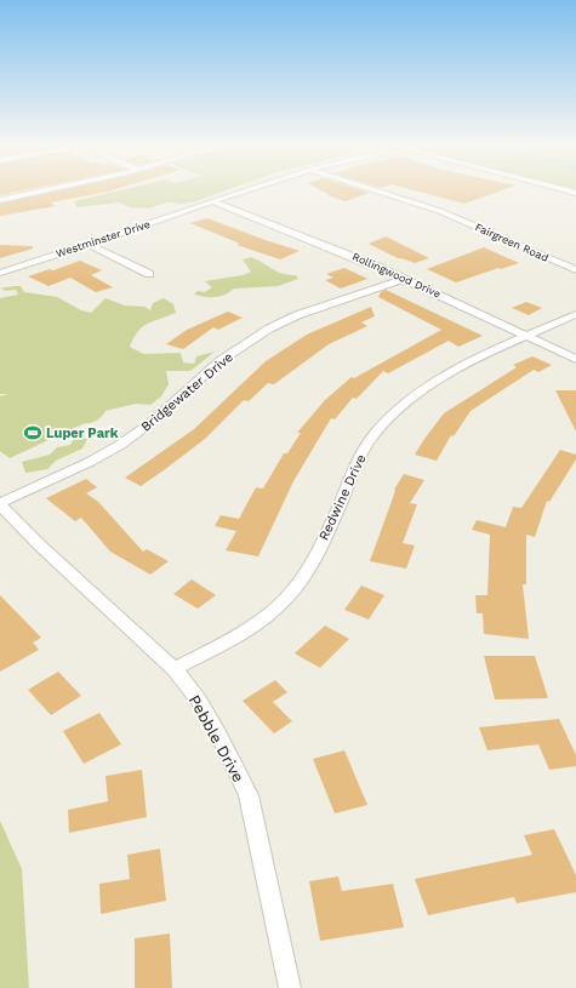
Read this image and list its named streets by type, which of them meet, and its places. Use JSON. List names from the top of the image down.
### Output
{
  "streets": {
    "street": [
      "Westminster Drive",
      "Fairgreen Road",
      "Rollingwood Drive",
      "Bridgewater Drive",
      "Redwine Drive",
      "Pebble Drive"
    ]
  },
  "crossings": [
    ["Westminster Drive", "Rollingwood Drive"],
    ["Rollingwood Drive", "Bridgewater Drive"],
    ["Rollingwood Drive", "Redwine Drive"],
    ["Bridgewater Drive", "Pebble Drive"],
    ["Redwine Drive", "Pebble Drive"]
  ],
  "places": {
    "sports": ["Luper Park"]
  }
}
